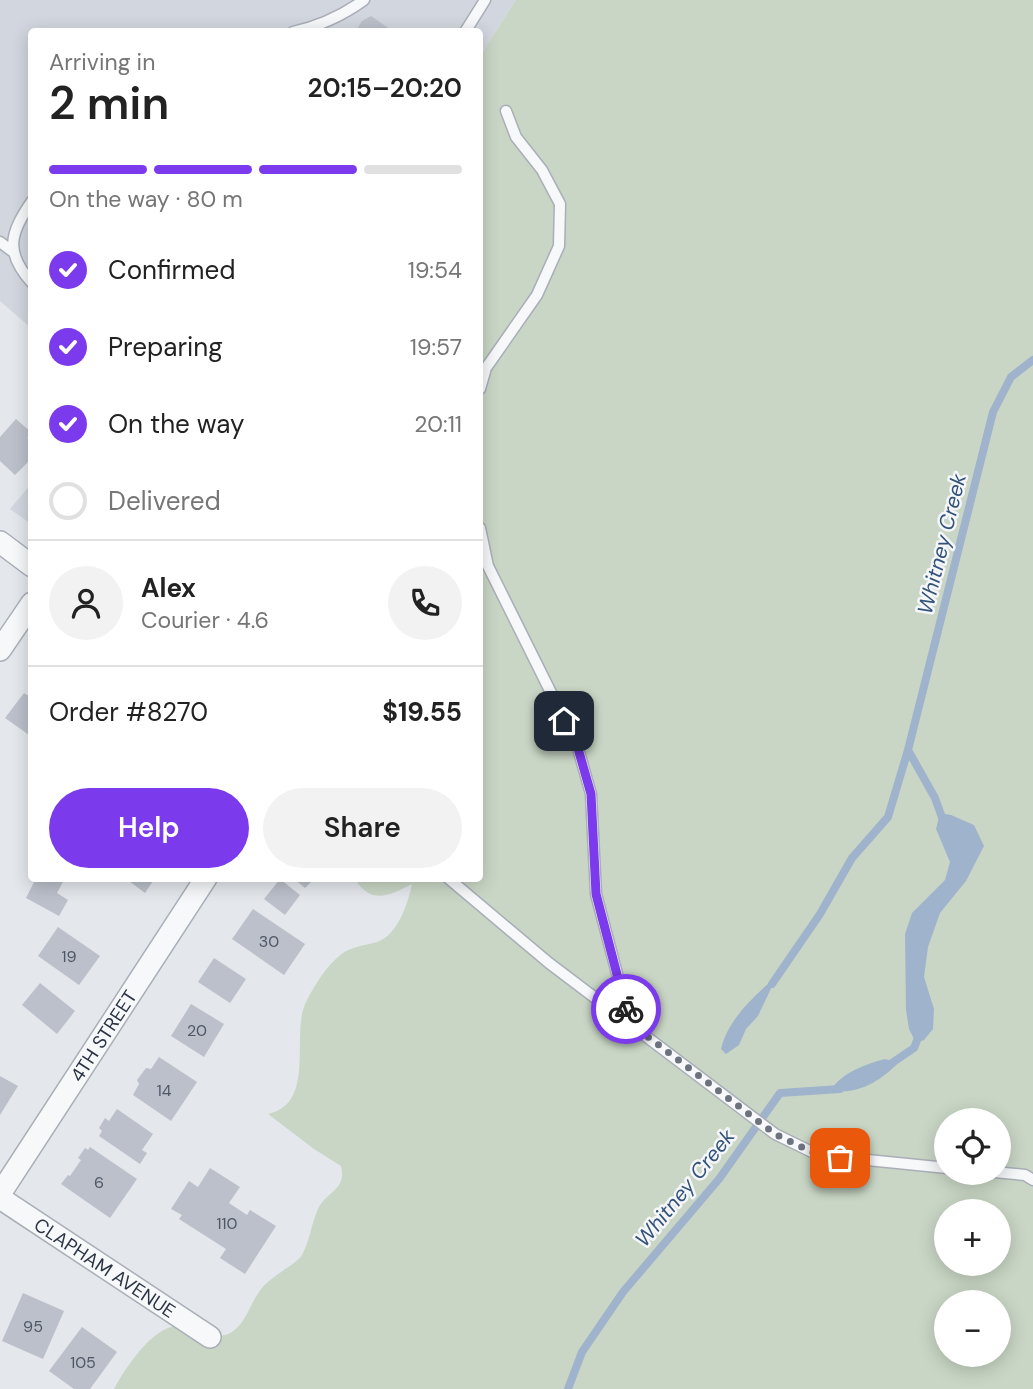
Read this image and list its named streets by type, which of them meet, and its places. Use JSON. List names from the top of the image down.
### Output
{
  "streets": {
    "street": ["4TH STREET", "CLAPHAM AVENUE"]
  },
  "crossings": [
    ["4TH STREET", "CLAPHAM AVENUE"]
  ],
  "water": ["Whitney Creek"],
  "house_numbers": [
    "30",
    "19",
    "20",
    "14",
    "6",
    "110",
    "95",
    "105"
  ],
  "page": {
    "heading": ["2 min", "Arriving in", "20:15–20:20"],
    "panel": [
      "Alex",
      "Courier · 4.6",
      "Order #8270",
      "$19.55"
    ],
    "bar": "On the way · 80 m",
    "list": [
      ["Confirmed", "19:54"],
      ["Preparing", "19:57"],
      ["On the way", "20:11"],
      "Delivered"
    ],
    "buttons": ["Help", "Share"],
    "map_buttons": ["+", "−"]
  }
}
